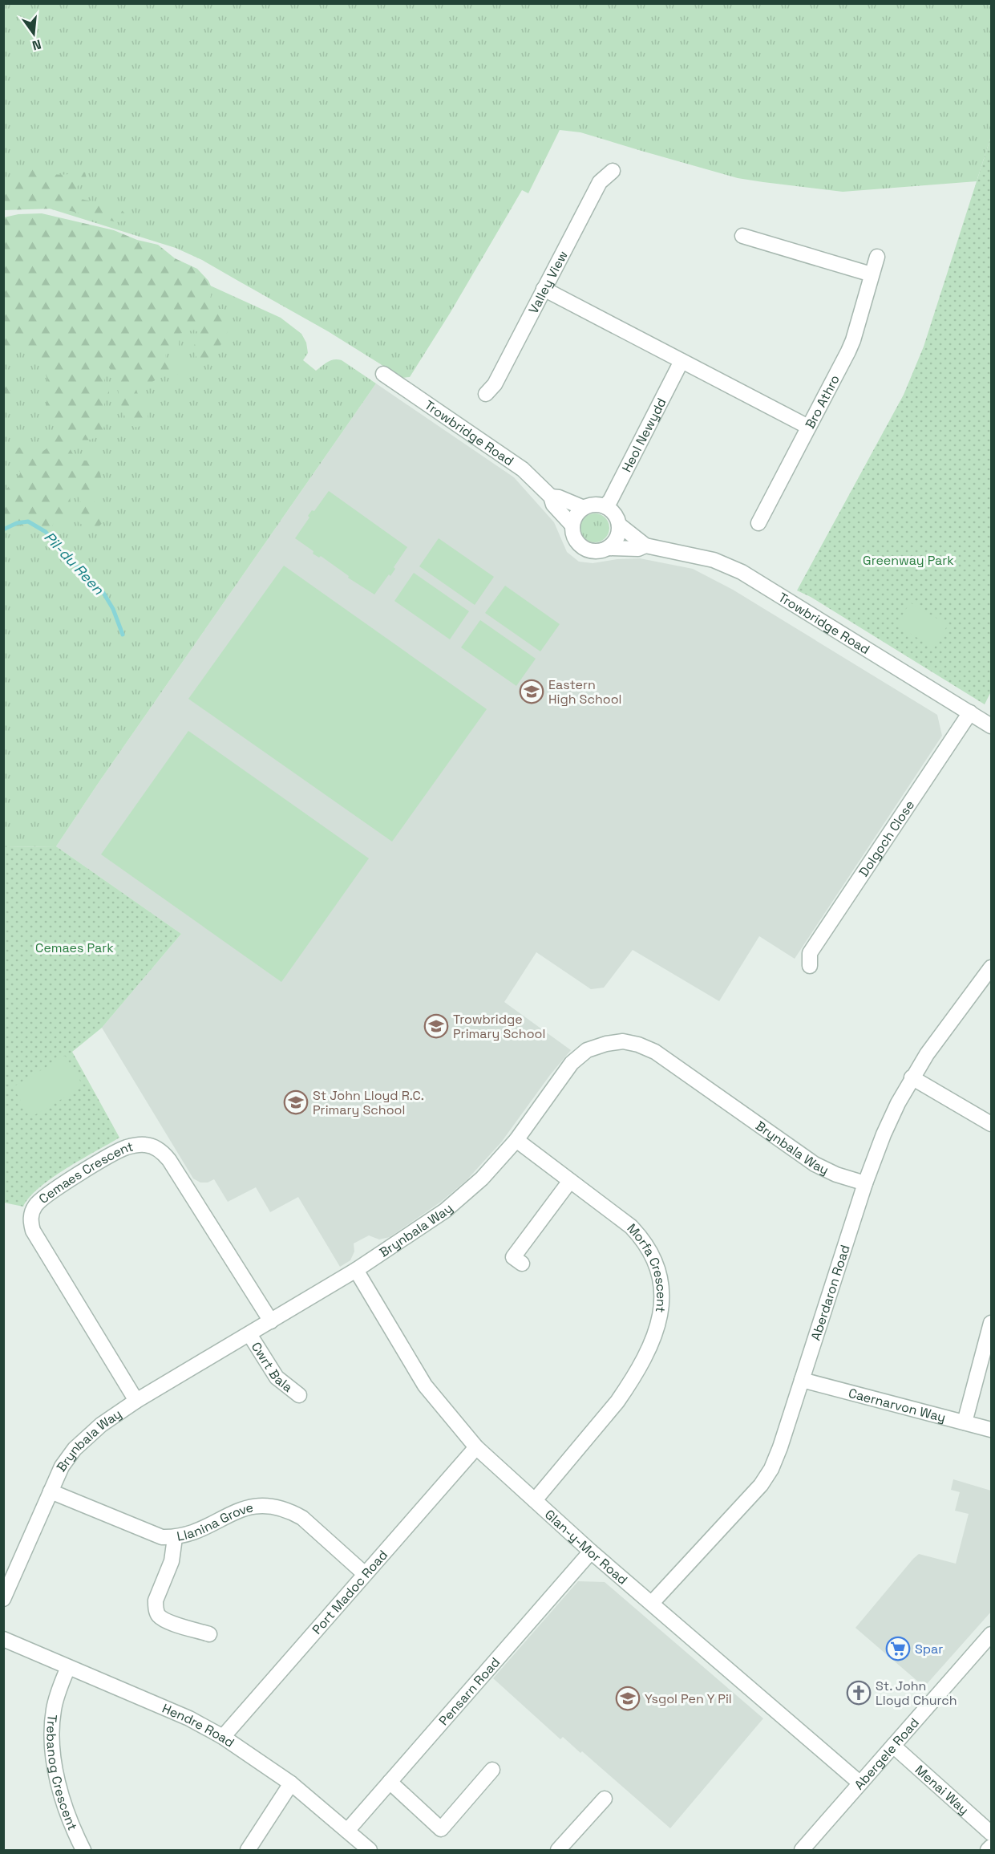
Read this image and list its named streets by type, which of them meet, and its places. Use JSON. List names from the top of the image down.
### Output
{
  "streets": {
    "street": [
      "Valley View",
      "Bro Athro",
      "Trowbridge Road",
      "Heol Newydd",
      "Dolgoch Close",
      "Brynbala Way",
      "Cemaes Crescent",
      "Morfa Crescent",
      "Aberdaron Road",
      "Cwrt Bala",
      "Caernarvon Way",
      "Llanina Grove",
      "Glan-y-Mor Road",
      "Port Madoc Road",
      "Pensarn Road",
      "Hendre Road",
      "Abergele Road",
      "Trebanog Crescent",
      "Menai Way"
    ]
  },
  "crossings": [
    ["Trowbridge Road", "Heol Newydd"],
    ["Trowbridge Road", "Dolgoch Close"],
    ["Brynbala Way", "Cemaes Crescent"],
    ["Brynbala Way", "Morfa Crescent"],
    ["Brynbala Way", "Aberdaron Road"],
    ["Brynbala Way", "Cwrt Bala"],
    ["Brynbala Way", "Llanina Grove"],
    ["Brynbala Way", "Glan-y-Mor Road"],
    ["Morfa Crescent", "Glan-y-Mor Road"],
    ["Aberdaron Road", "Caernarvon Way"],
    ["Aberdaron Road", "Glan-y-Mor Road"],
    ["Llanina Grove", "Port Madoc Road"],
    ["Glan-y-Mor Road", "Port Madoc Road"],
    ["Glan-y-Mor Road", "Pensarn Road"],
    ["Glan-y-Mor Road", "Abergele Road"],
    ["Port Madoc Road", "Hendre Road"],
    ["Pensarn Road", "Hendre Road"],
    ["Hendre Road", "Trebanog Crescent"],
    ["Abergele Road", "Menai Way"]
  ],
  "water": ["Pil-du Reen"],
  "parks": ["Greenway Park", "Cemaes Park"],
  "places": {
    "school or university": [
      "Eastern High School",
      "Trowbridge Primary School",
      "St John Lloyd R.C. Primary School",
      "Ysgol Pen Y Pil"
    ],
    "supermarket": ["Spar"],
    "church": ["St. John Lloyd Church"]
  },
  "north": "bottom"
}
